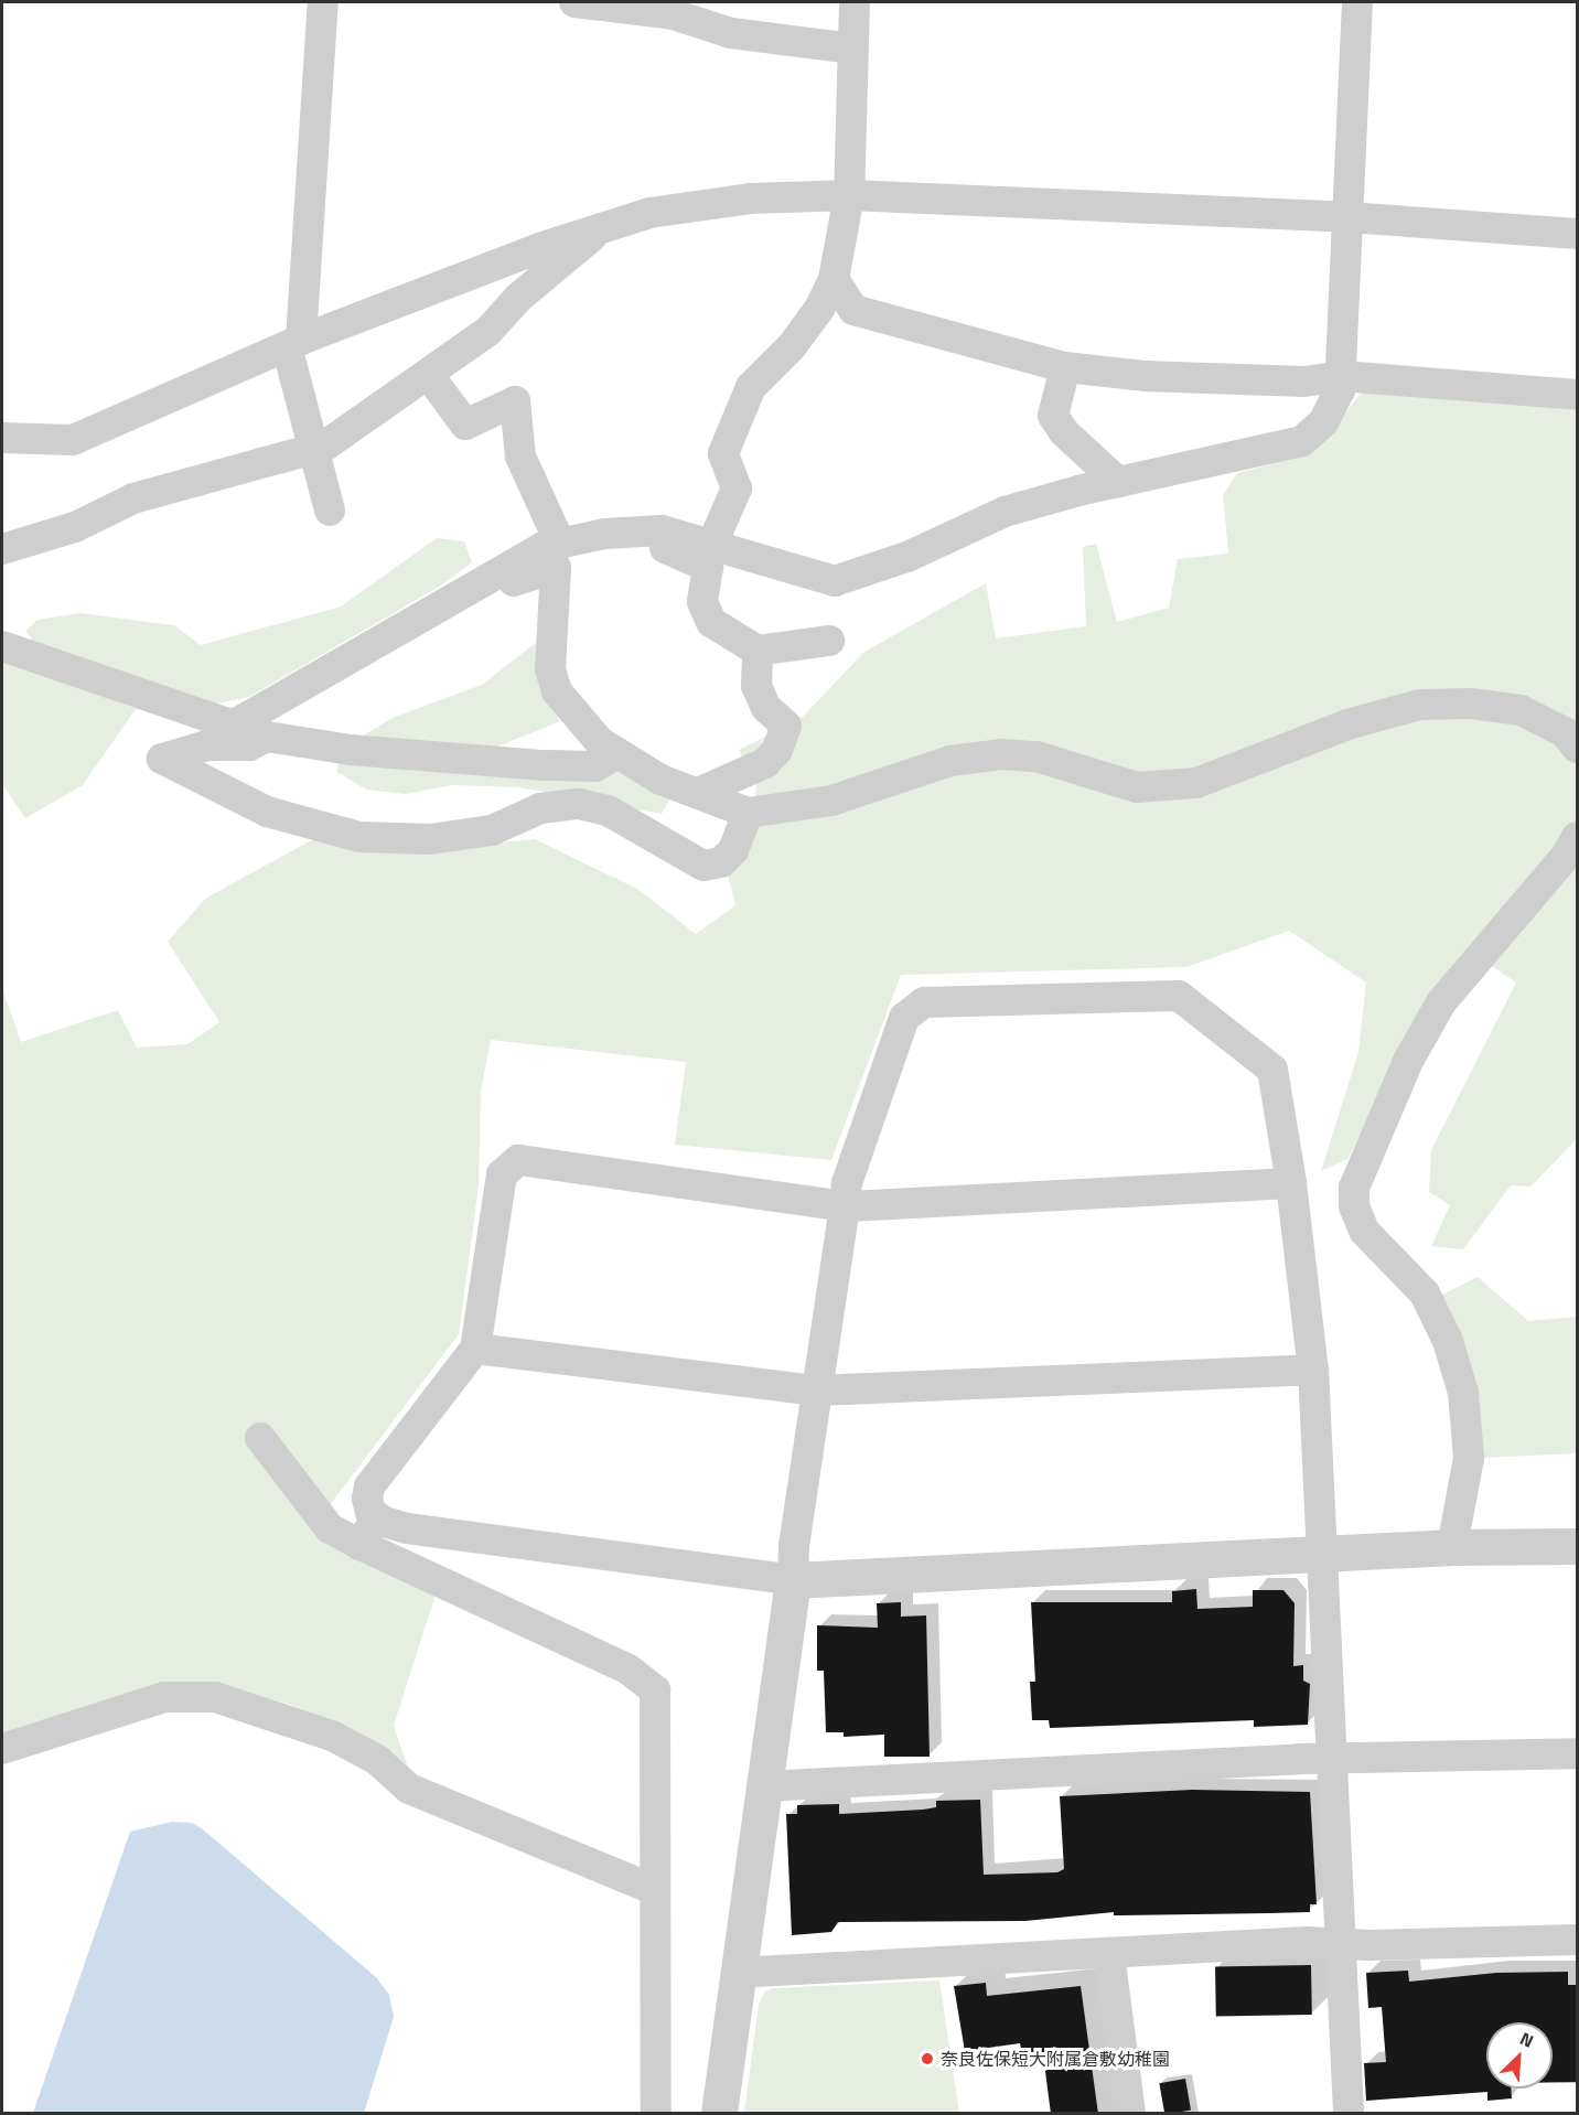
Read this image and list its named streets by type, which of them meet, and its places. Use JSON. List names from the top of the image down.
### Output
{
  "places": ["奈良佐保短大附属倉敷幼稚園"],
  "north": "top right"
}
